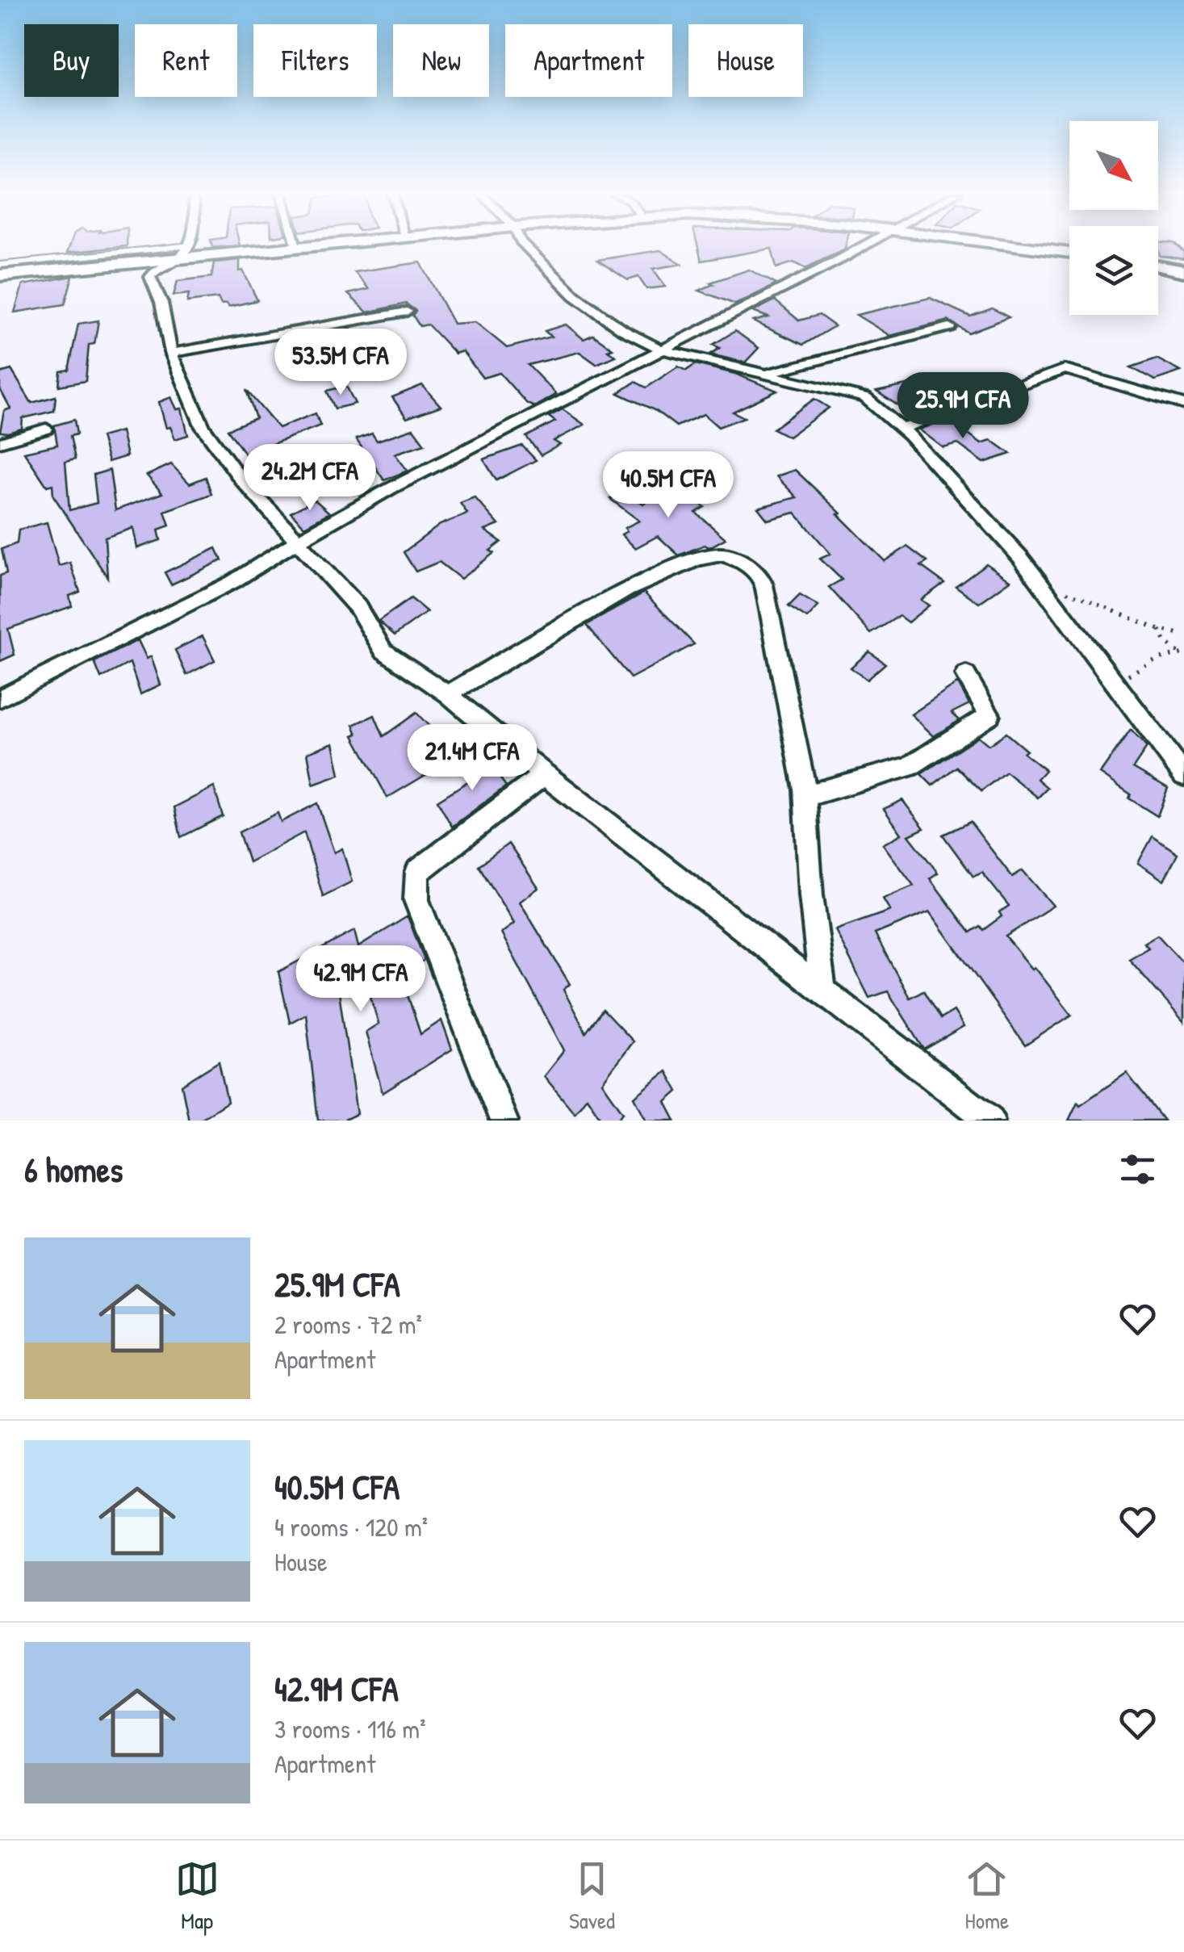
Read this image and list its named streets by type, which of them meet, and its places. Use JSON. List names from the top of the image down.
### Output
{
  "north": "bottom right",
  "page": {
    "chip": [
      "Buy",
      "Rent",
      "Filters",
      "New",
      "Apartment",
      "House"
    ],
    "price": [
      "53.5M CFA",
      "25.9M CFA",
      "24.2M CFA",
      "40.5M CFA",
      "21.4M CFA",
      "42.9M CFA"
    ],
    "heading": "6 homes",
    "list": [
      {
        "name": "25.9M CFA",
        "note": "2 rooms · 72 m² · Apartment"
      },
      {
        "name": "40.5M CFA",
        "note": "4 rooms · 120 m² · House"
      },
      {
        "name": "42.9M CFA",
        "note": "3 rooms · 116 m² · Apartment"
      }
    ],
    "tabs": ["Map", "Saved", "Home"]
  }
}
